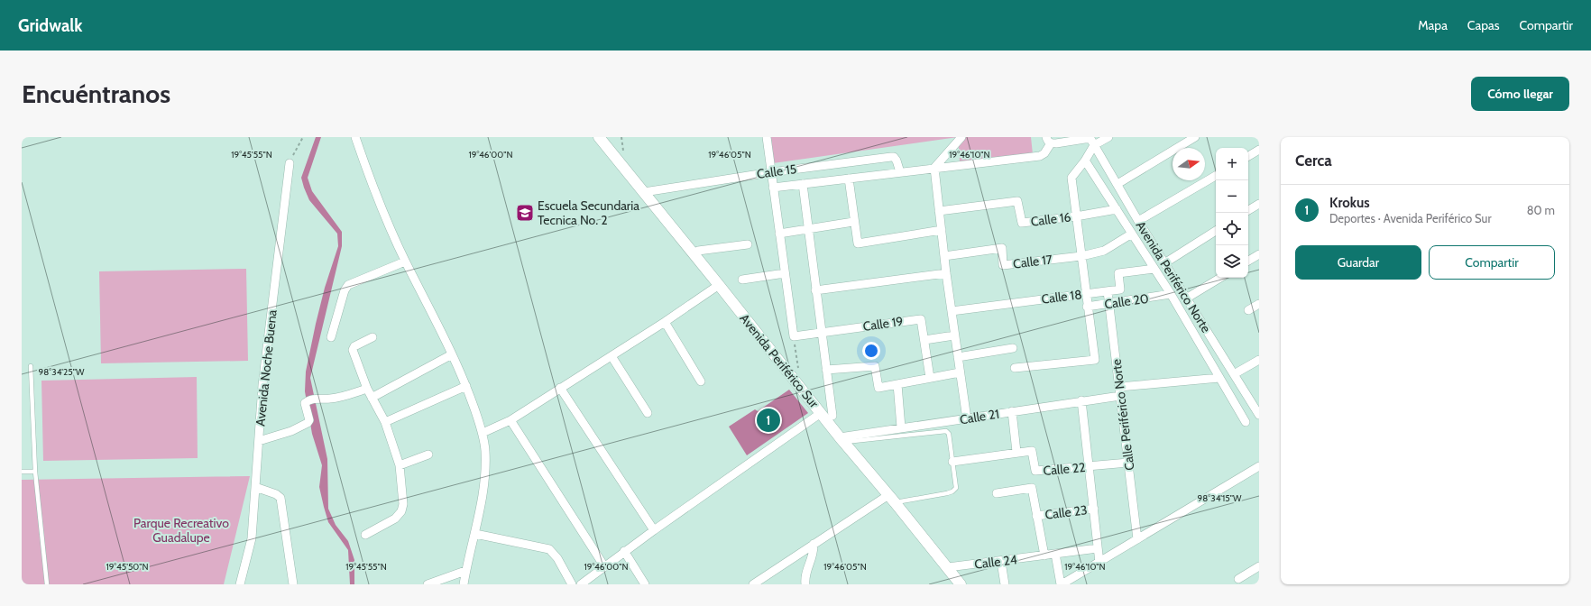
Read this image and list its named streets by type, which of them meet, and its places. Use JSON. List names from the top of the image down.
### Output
{
  "streets": {
    "street": [
      "Calle 15",
      "Calle 16",
      "Calle 17",
      "Avenida Periférico Norte",
      "Calle 18",
      "Calle 20",
      "Calle 19",
      "Avenida Periférico Sur",
      "Avenida Noche Buena",
      "Calle Periférico Norte",
      "Calle 21",
      "Calle 22",
      "Calle 23",
      "Calle 24"
    ]
  },
  "crossings": [
    ["Calle 15", "Avenida Periférico Sur"],
    ["Calle 18", "Calle Periférico Norte"],
    ["Calle 20", "Calle Periférico Norte"],
    ["Avenida Periférico Sur", "Calle 21"],
    ["Avenida Periférico Sur", "Calle 24"],
    ["Calle Periférico Norte", "Calle 21"],
    ["Calle Periférico Norte", "Calle 22"]
  ],
  "parks": ["Parque Recreativo Guadalupe"],
  "places": {
    "school or university": ["Escuela Secundaria Tecnica No. 2"]
  },
  "north": "right",
  "page": {
    "header": "Gridwalk",
    "nav": ["Mapa", "Capas", "Compartir"],
    "buttons": [
      "Cómo llegar",
      ["Guardar", "Compartir"]
    ],
    "title": "Encuéntranos",
    "heading": "Cerca",
    "map_buttons": ["+", "−"],
    "list": [
      {
        "mark": "1",
        "name": "Krokus",
        "note": "Deportes · Avenida Periférico Sur",
        "value": "80 m"
      }
    ],
    "pins": "1"
  },
  "coordinates": [
    "19°45'55\"N",
    "19°46'00\"N",
    "19°46'05\"N",
    "19°46'10\"N",
    "98°34'25\"W",
    "98°34'15\"W",
    "19°45'50\"N"
  ]
}
